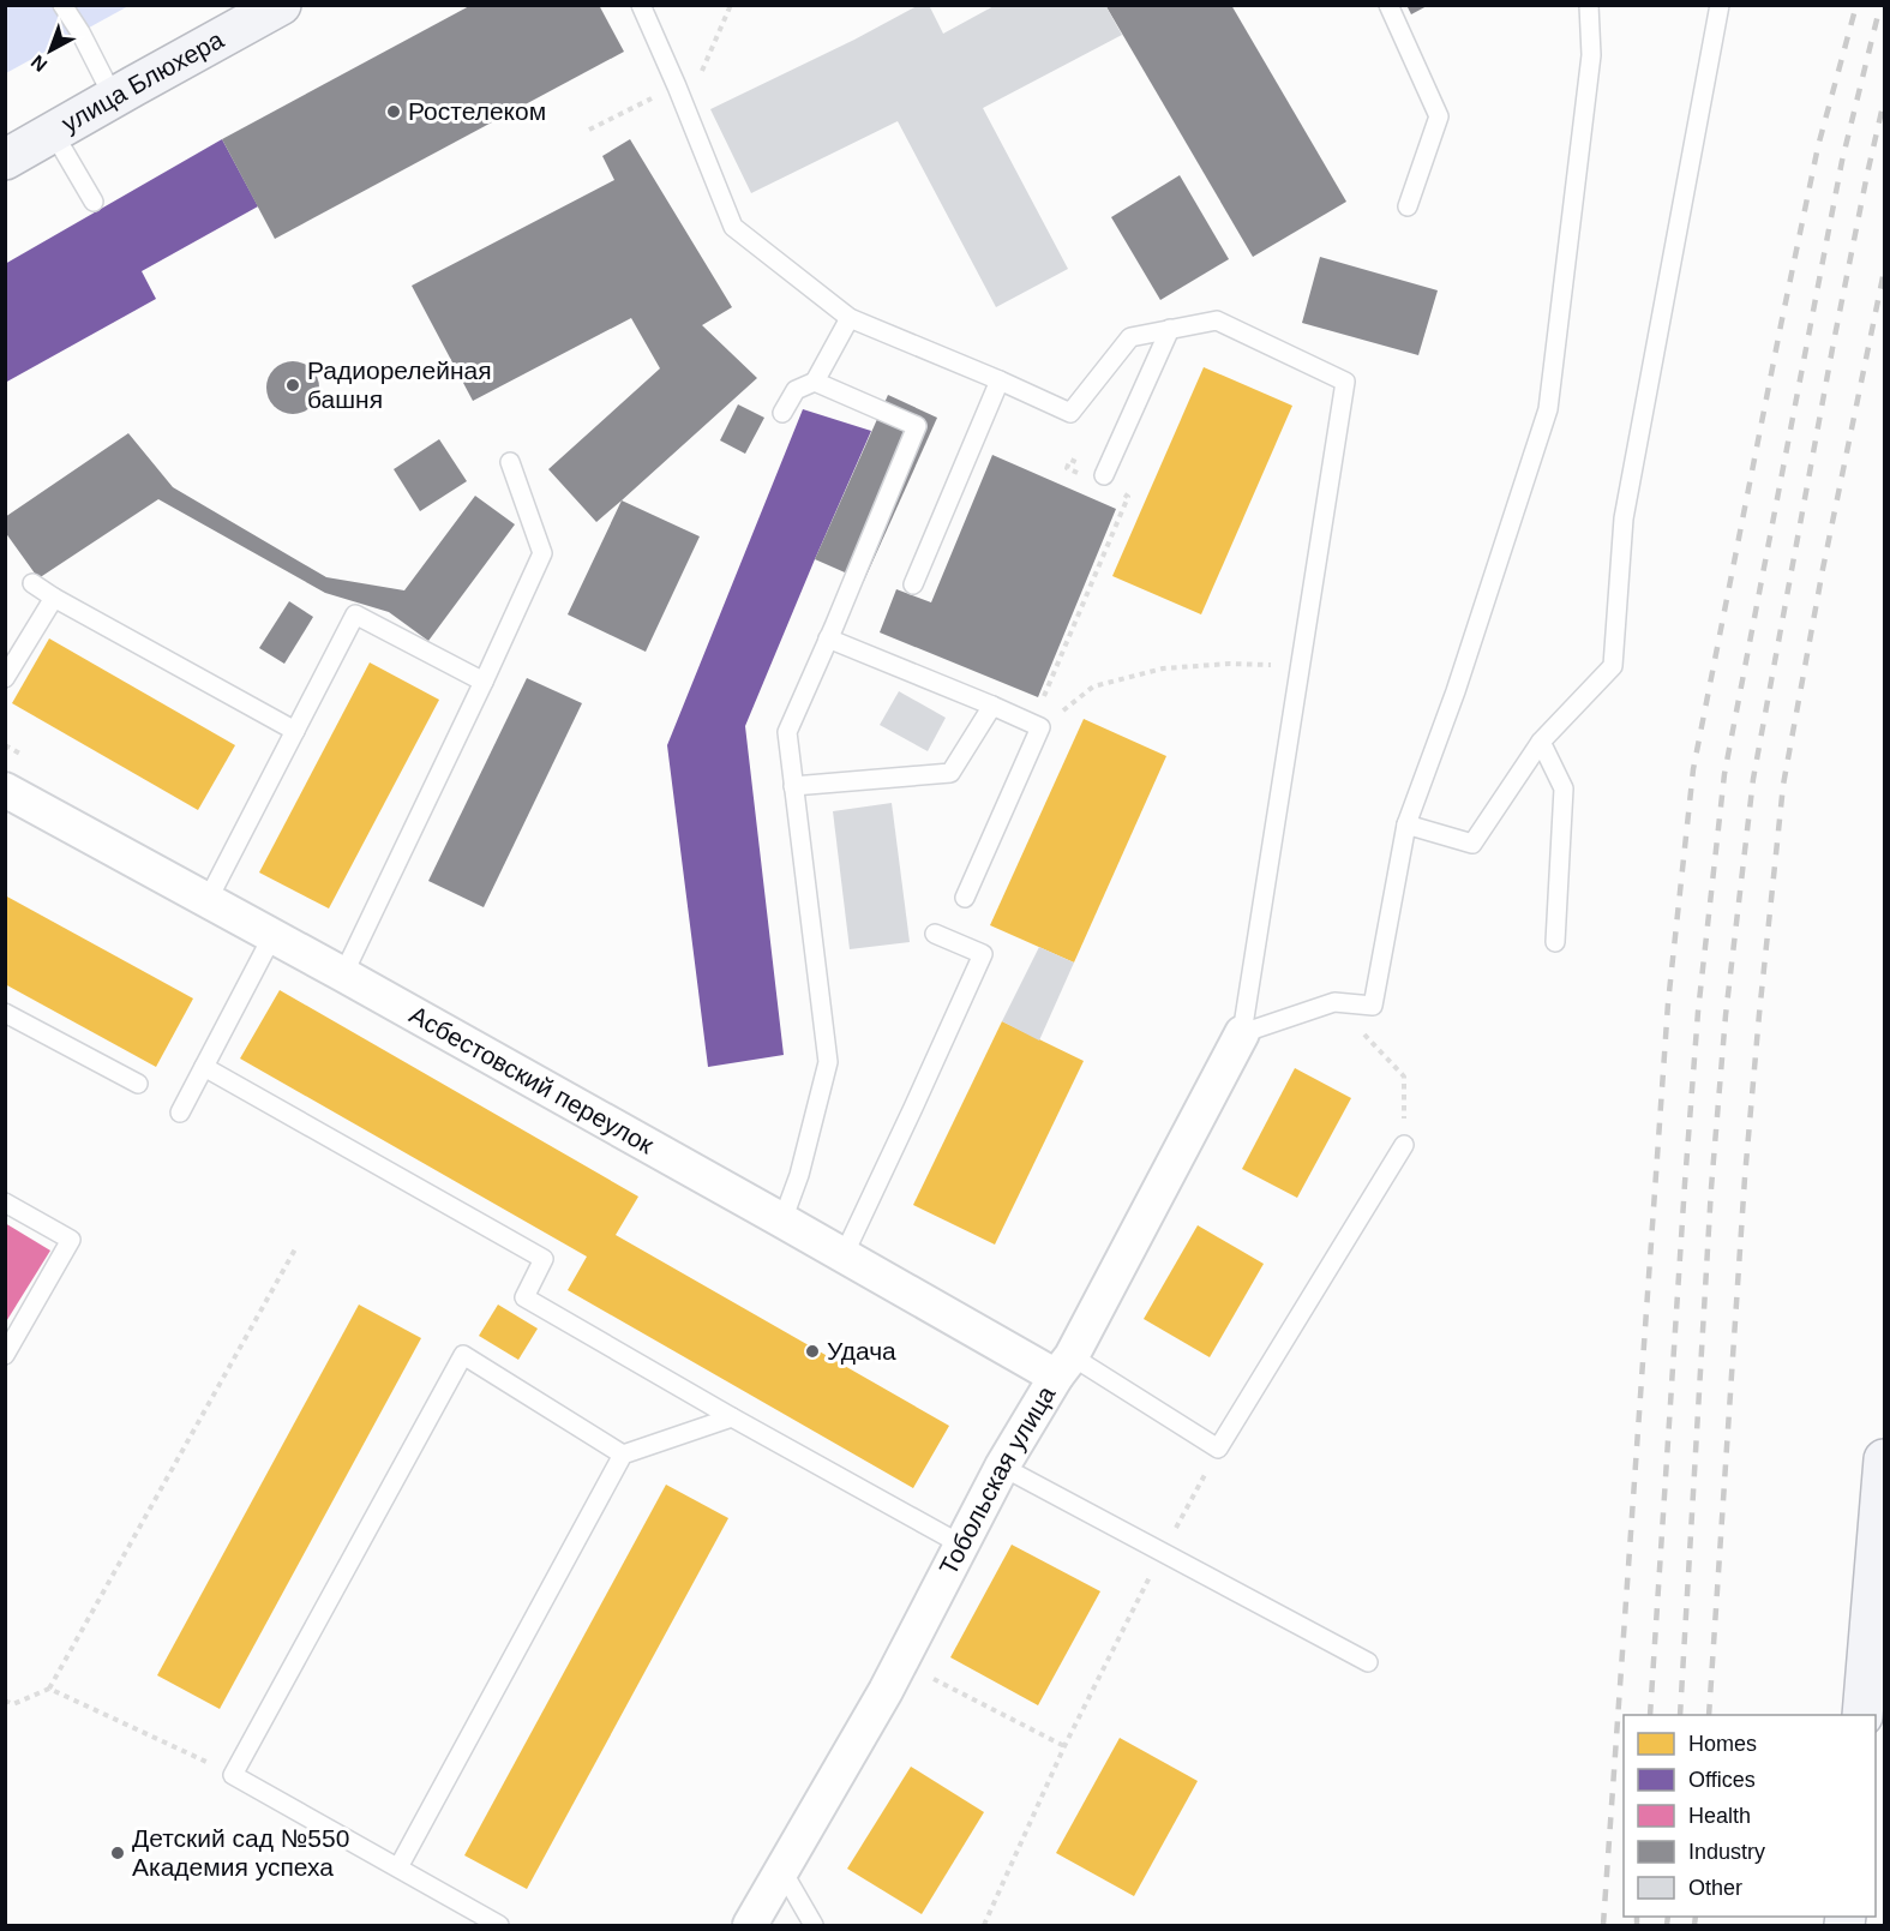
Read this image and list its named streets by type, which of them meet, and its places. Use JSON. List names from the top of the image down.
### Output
{
  "streets": {
    "main road": ["улица Блюхера"],
    "street": ["Асбестовский переулок", "Тобольская улица"]
  },
  "crossings": [
    ["Асбестовский переулок", "Тобольская улица"]
  ],
  "places": [
    "Ростелеком",
    "Радиорелейная башня",
    "Удача",
    "Детский сад №550 Академия успеха"
  ],
  "legend": [
    "Homes",
    "Offices",
    "Health",
    "Industry",
    "Other"
  ],
  "north": "bottom left"
}
